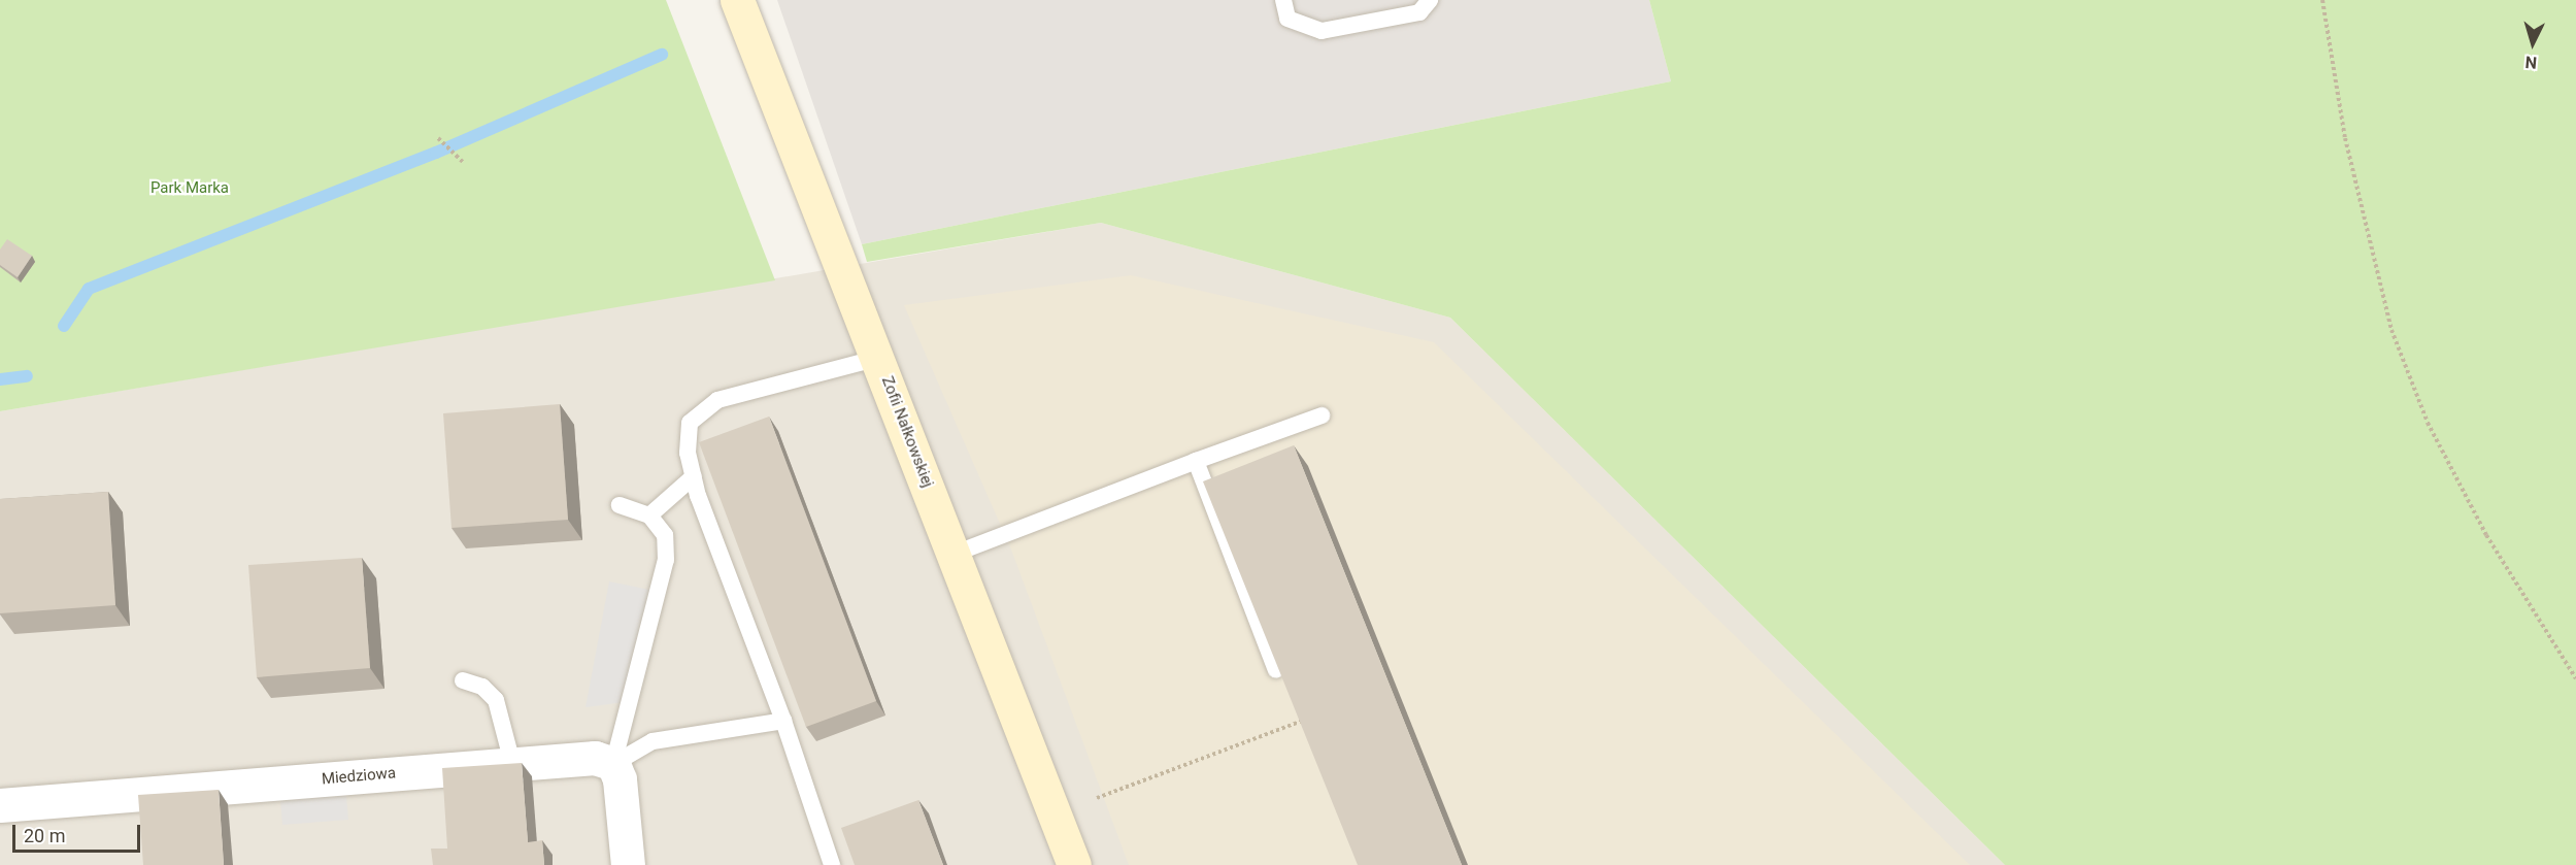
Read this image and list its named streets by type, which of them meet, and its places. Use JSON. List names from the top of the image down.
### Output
{
  "streets": {
    "street": ["Zofii Nałkowskiej", "Miedziowa"]
  },
  "parks": ["Park Marka"],
  "scale_bar": "20 m",
  "north": "bottom"
}
